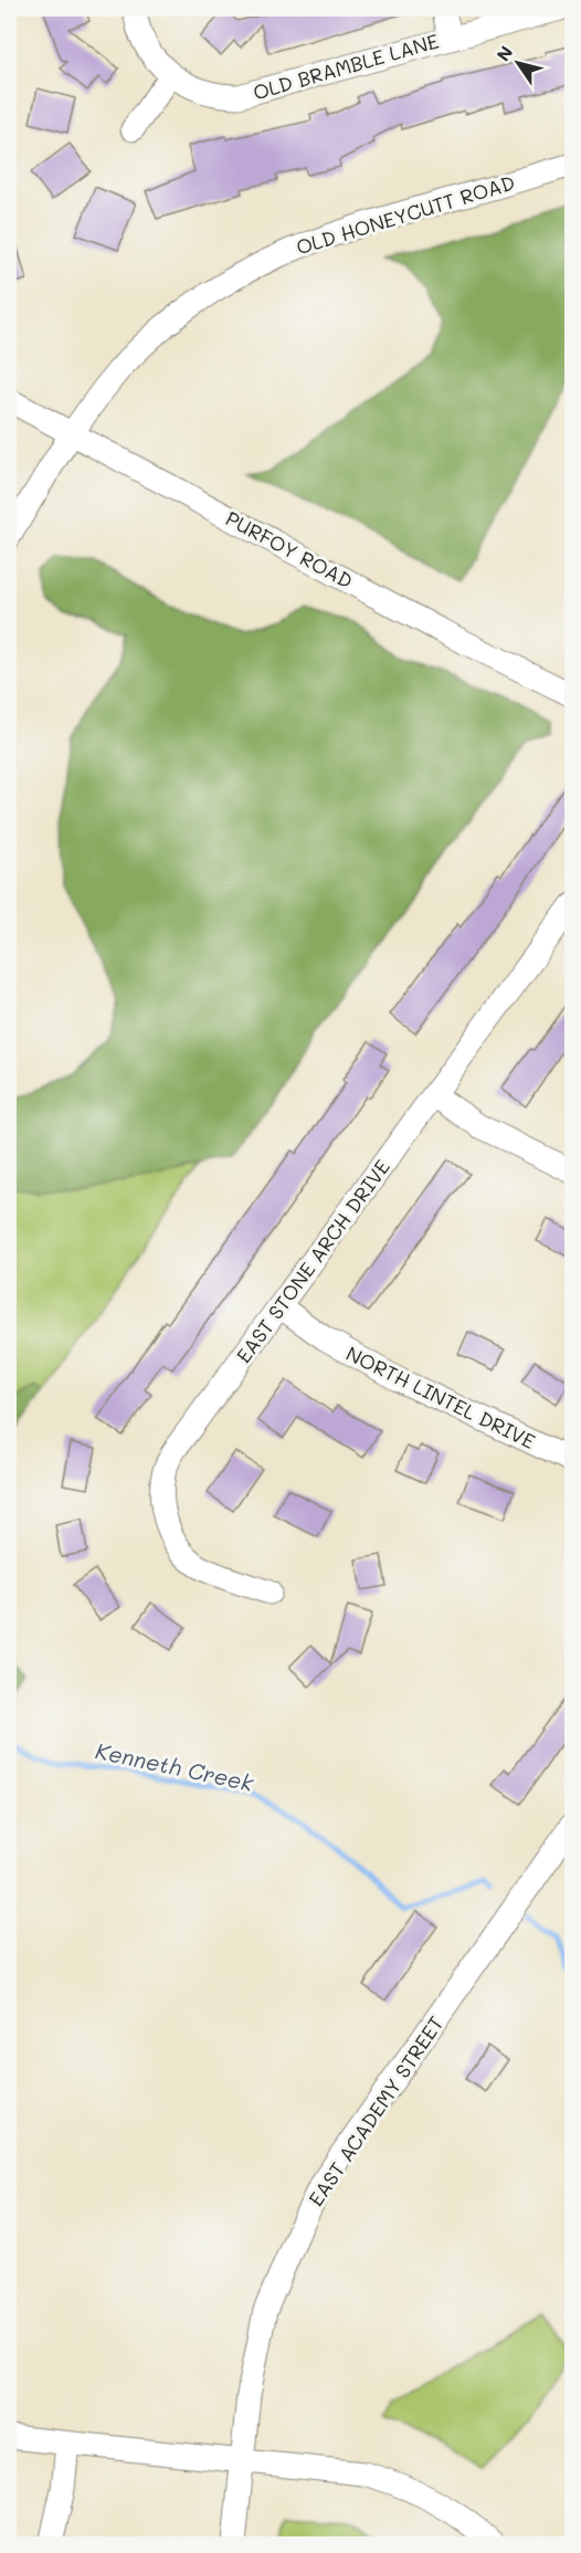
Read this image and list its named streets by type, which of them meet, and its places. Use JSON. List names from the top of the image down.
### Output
{
  "streets": {
    "street": [
      "OLD BRAMBLE LANE",
      "OLD HONEYCUTT ROAD",
      "PURFOY ROAD",
      "EAST STONE ARCH DRIVE",
      "NORTH LINTEL DRIVE",
      "EAST ACADEMY STREET"
    ]
  },
  "crossings": [
    ["OLD HONEYCUTT ROAD", "PURFOY ROAD"],
    ["EAST STONE ARCH DRIVE", "NORTH LINTEL DRIVE"]
  ],
  "water": ["Kenneth Creek"],
  "north": "top left"
}
